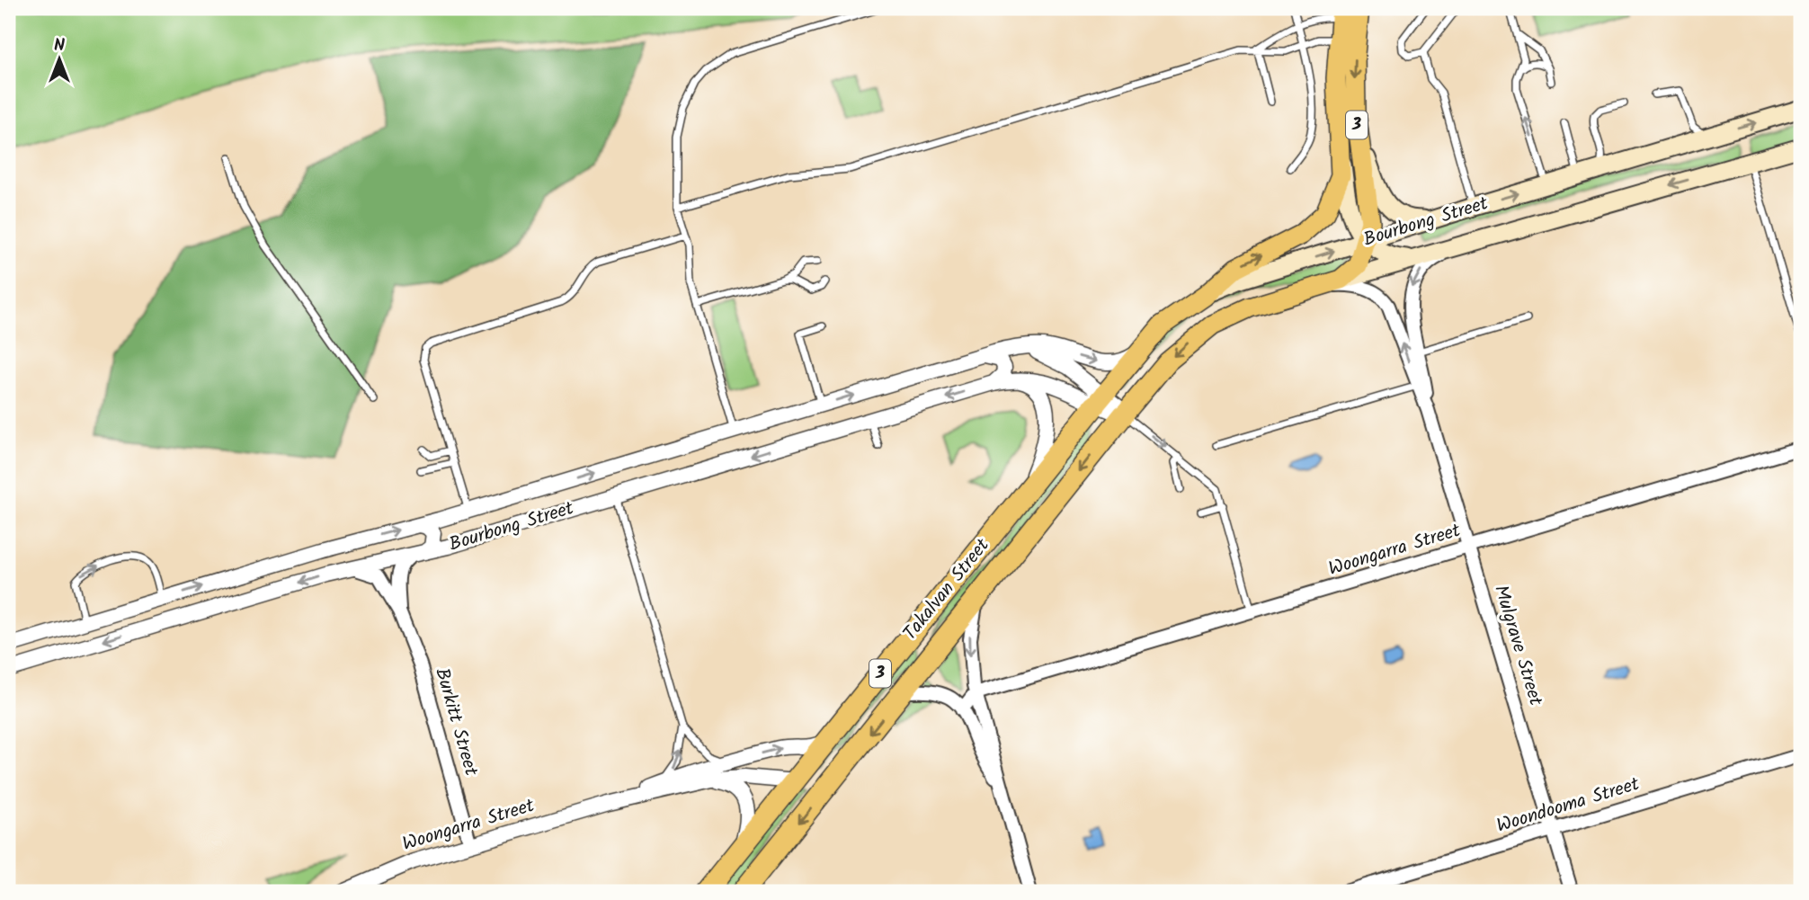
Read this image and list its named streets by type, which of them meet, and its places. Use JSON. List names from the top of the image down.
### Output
{
  "streets": {
    "highway": ["3", "Takalvan Street"],
    "main road": ["Bourbong Street"],
    "street": [
      "Woongarra Street",
      "Mulgrave Street",
      "Burkitt Street",
      "Woondooma Street"
    ]
  },
  "crossings": [
    ["3", "Bourbong Street"],
    ["Bourbong Street", "Takalvan Street"],
    ["Bourbong Street", "Mulgrave Street"],
    ["Bourbong Street", "Burkitt Street"],
    ["Woongarra Street", "Takalvan Street"],
    ["Woongarra Street", "Mulgrave Street"],
    ["Woongarra Street", "Burkitt Street"],
    ["Mulgrave Street", "Woondooma Street"]
  ],
  "north": "top"
}
